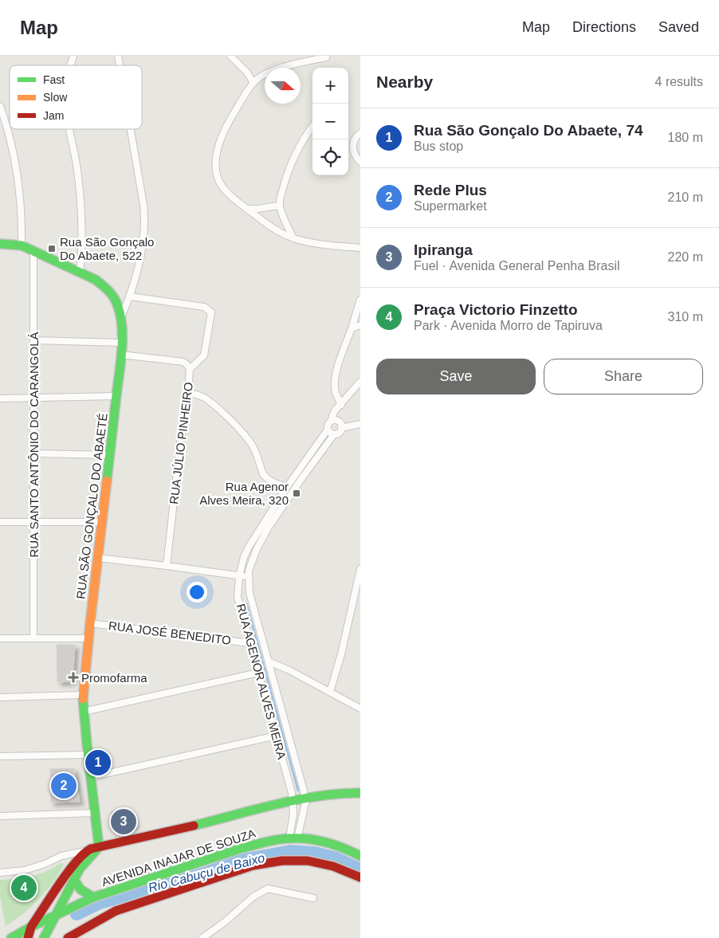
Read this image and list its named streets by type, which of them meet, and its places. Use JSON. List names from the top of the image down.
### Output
{
  "streets": {
    "street": [
      "RUA JÚLIO PINHEIRO",
      "RUA SANTO ANTÔNIO DO CARANGOLÁ",
      "RUA SÃO GONÇALO DO ABAETÉ",
      "RUA JOSÉ BENEDITO",
      "RUA AGENOR ALVES MEIRA",
      "AVENIDA INAJAR DE SOUZA"
    ]
  },
  "crossings": [
    ["RUA JÚLIO PINHEIRO", "RUA SÃO GONÇALO DO ABAETÉ"],
    ["RUA SANTO ANTÔNIO DO CARANGOLÁ", "RUA SÃO GONÇALO DO ABAETÉ"],
    ["RUA SÃO GONÇALO DO ABAETÉ", "RUA JOSÉ BENEDITO"],
    ["RUA JOSÉ BENEDITO", "RUA AGENOR ALVES MEIRA"],
    ["RUA AGENOR ALVES MEIRA", "AVENIDA INAJAR DE SOUZA"]
  ],
  "water": ["Rio Cabuçu de Baixo"],
  "places": {
    "transit": ["Rua São Gonçalo Do Abaete, 522", "Rua Agenor Alves Meira, 320"],
    "health": ["Promofarma"]
  },
  "legend": ["Fast", "Slow", "Jam"],
  "north": "right",
  "page": {
    "header": "Map",
    "nav": ["Map", "Directions", "Saved"],
    "heading": ["Nearby", "4 results"],
    "map_buttons": ["+", "−"],
    "list": [
      {
        "mark": "1",
        "name": "Rua São Gonçalo Do Abaete, 74",
        "note": "Bus stop",
        "value": "180 m"
      },
      {
        "mark": "2",
        "name": "Rede Plus",
        "note": "Supermarket",
        "value": "210 m"
      },
      {
        "mark": "3",
        "name": "Ipiranga",
        "note": "Fuel · Avenida General Penha Brasil",
        "value": "220 m"
      },
      {
        "mark": "4",
        "name": "Praça Victorio Finzetto",
        "note": "Park · Avenida Morro de Tapiruva",
        "value": "310 m"
      }
    ],
    "buttons": ["Save", "Share"],
    "pins": [
      "1",
      "2",
      "3",
      "4"
    ]
  }
}
